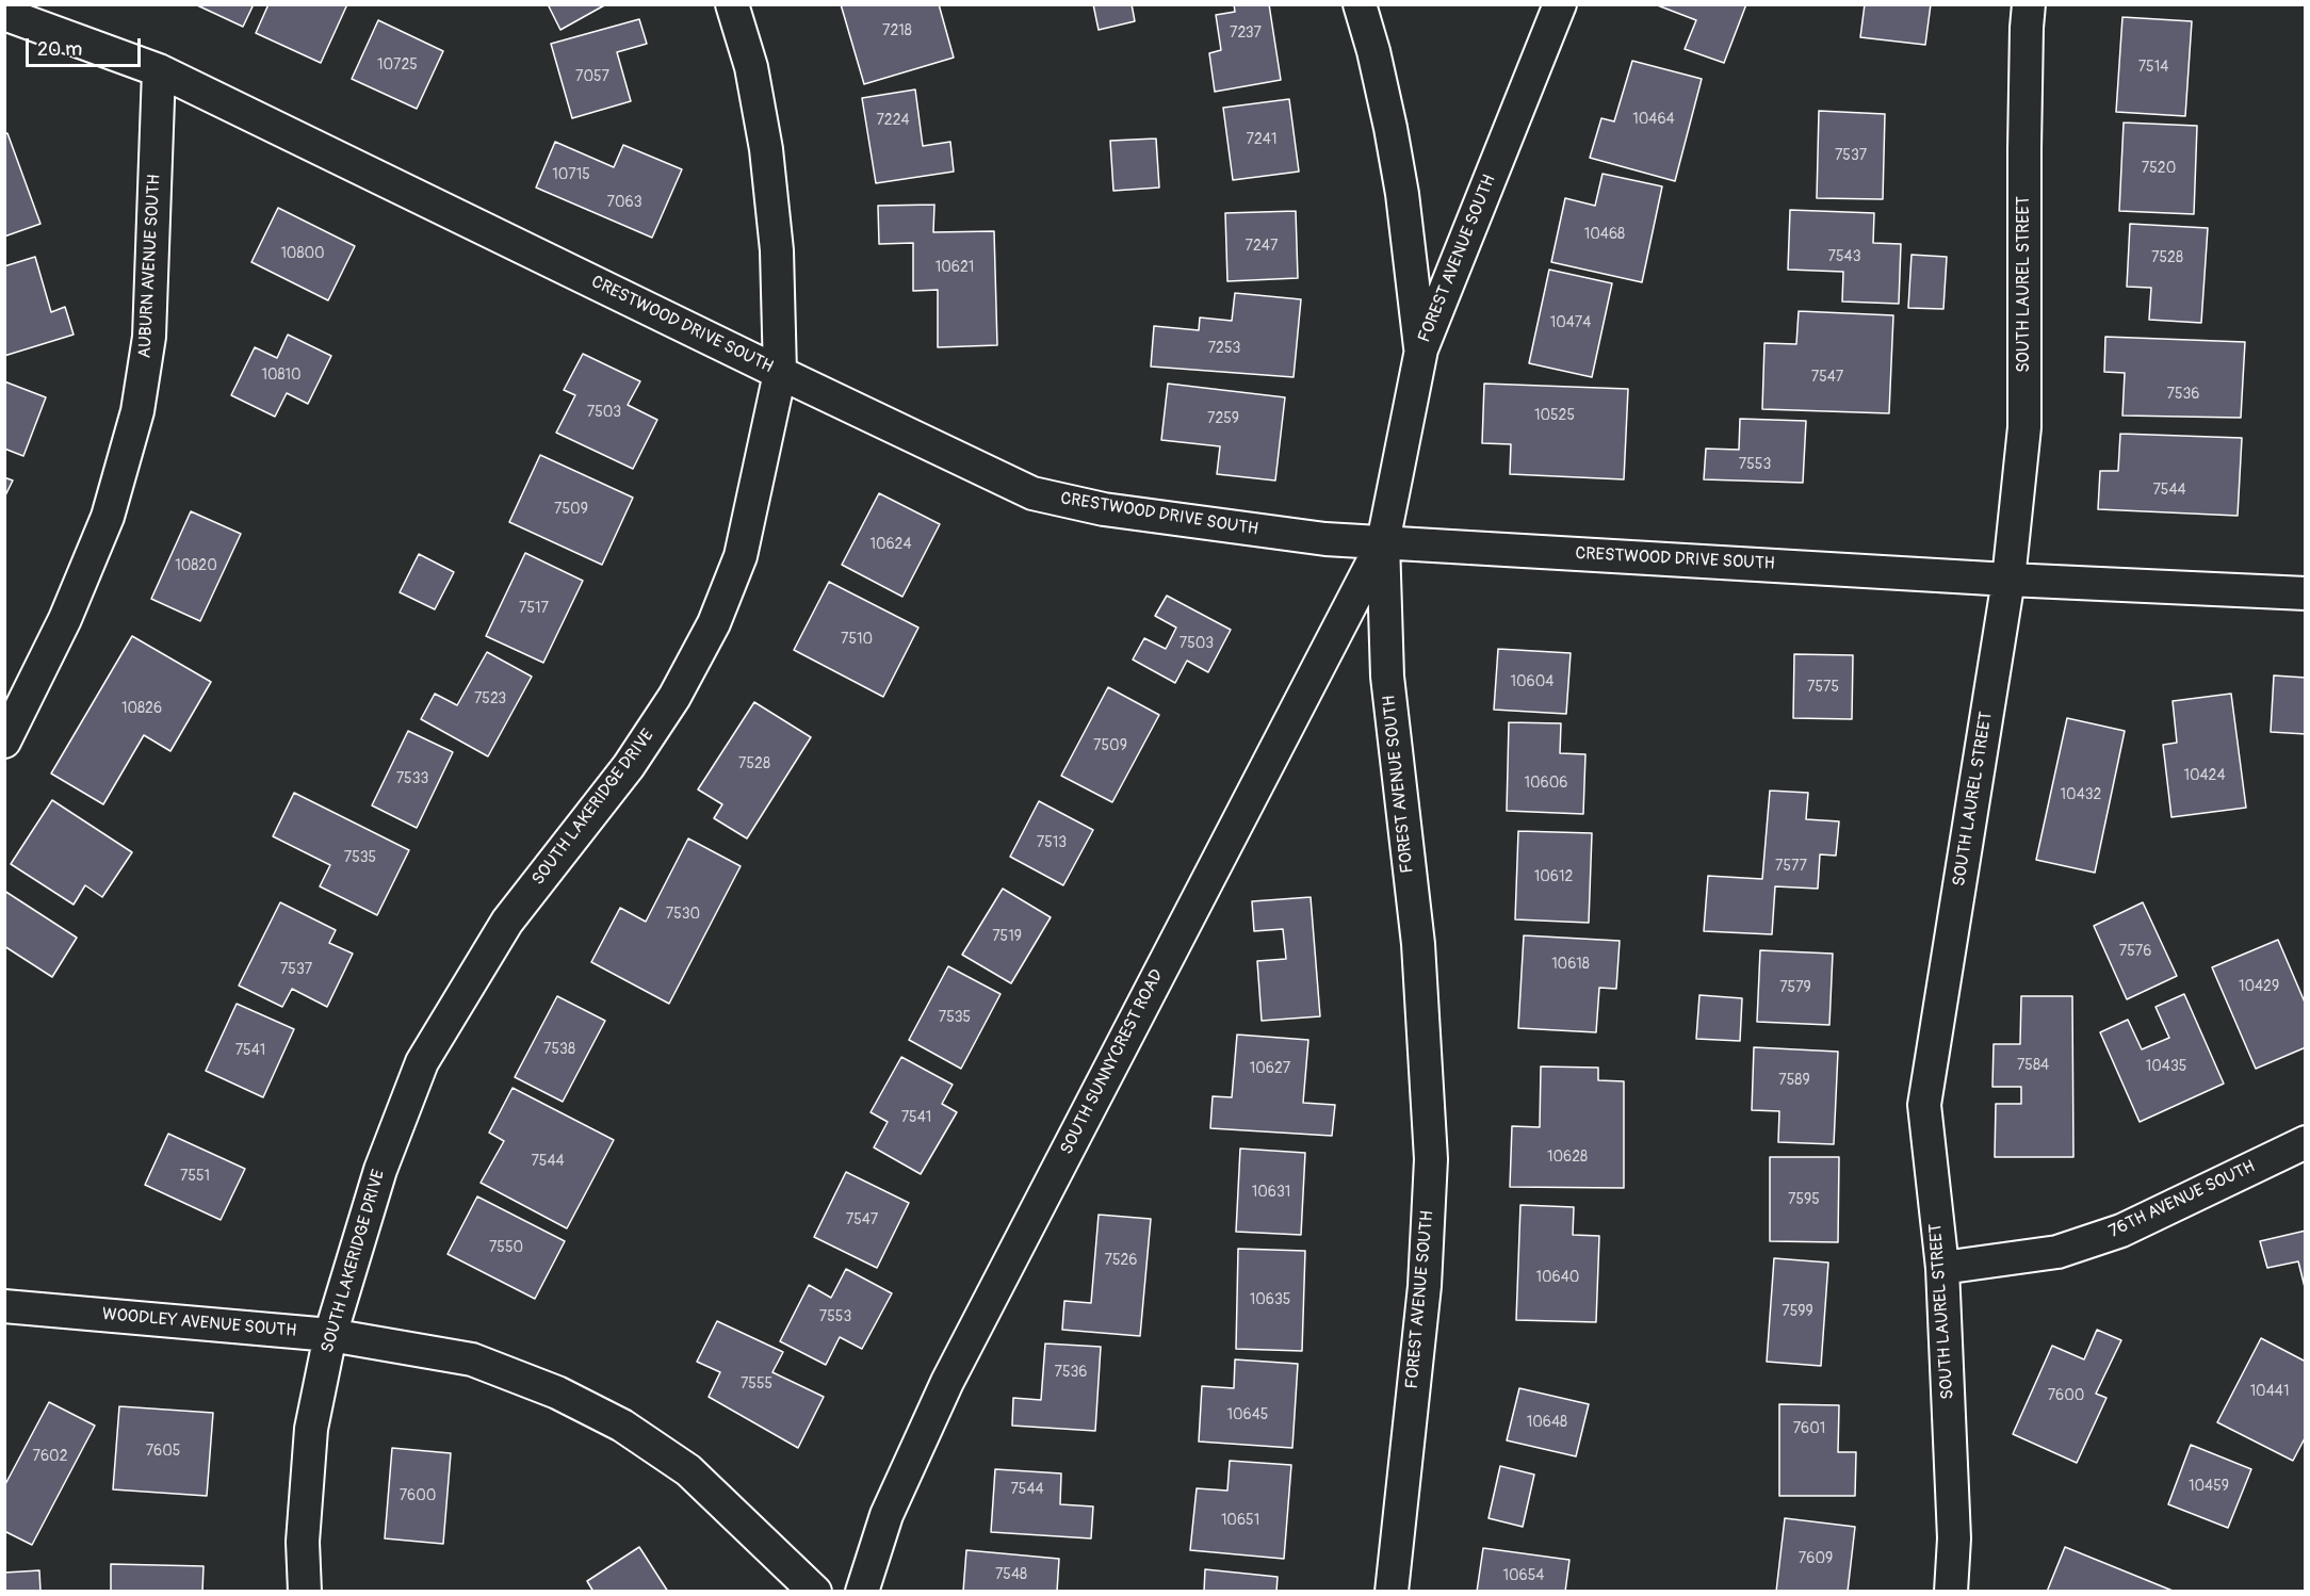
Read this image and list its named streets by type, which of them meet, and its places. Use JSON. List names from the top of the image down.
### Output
{
  "streets": {
    "street": [
      "FOREST AVENUE SOUTH",
      "AUBURN AVENUE SOUTH",
      "SOUTH LAUREL STREET",
      "CRESTWOOD DRIVE SOUTH",
      "SOUTH LAKERIDGE DRIVE",
      "SOUTH SUNNYCREST ROAD",
      "76TH AVENUE SOUTH",
      "WOODLEY AVENUE SOUTH"
    ]
  },
  "crossings": [
    ["FOREST AVENUE SOUTH", "CRESTWOOD DRIVE SOUTH"],
    ["FOREST AVENUE SOUTH", "SOUTH SUNNYCREST ROAD"],
    ["AUBURN AVENUE SOUTH", "CRESTWOOD DRIVE SOUTH"],
    ["SOUTH LAUREL STREET", "CRESTWOOD DRIVE SOUTH"],
    ["SOUTH LAUREL STREET", "76TH AVENUE SOUTH"],
    ["CRESTWOOD DRIVE SOUTH", "SOUTH LAKERIDGE DRIVE"],
    ["CRESTWOOD DRIVE SOUTH", "SOUTH SUNNYCREST ROAD"],
    ["SOUTH LAKERIDGE DRIVE", "WOODLEY AVENUE SOUTH"]
  ],
  "house_numbers": [
    "7218",
    "7237",
    "10725",
    "7514",
    "7057",
    "10464",
    "7224",
    "7241",
    "7537",
    "7520",
    "10715",
    "7063",
    "10468",
    "7247",
    "10800",
    "7543",
    "7528",
    "10621",
    "10474",
    "7253",
    "10810",
    "7547",
    "7536",
    "7503",
    "10525",
    "7259",
    "7553",
    "7544",
    "7509",
    "10624",
    "10820",
    "7517",
    "7510",
    "7503",
    "10604",
    "7575",
    "7523",
    "10826",
    "7509",
    "7528",
    "10424",
    "7533",
    "10606",
    "10432",
    "7513",
    "7535",
    "7577",
    "10612",
    "7530",
    "7519",
    "7576",
    "10618",
    "7537",
    "10429",
    "7579",
    "7535",
    "7538",
    "7541",
    "7584",
    "10435",
    "10627",
    "7589",
    "7541",
    "10628",
    "7544",
    "7551",
    "10631",
    "7595",
    "7547",
    "7550",
    "7526",
    "10640",
    "10635",
    "7599",
    "7553",
    "7536",
    "7555",
    "10441",
    "7600",
    "10645",
    "10648",
    "7601",
    "7605",
    "7602",
    "10459",
    "7544",
    "7600",
    "10651",
    "7609",
    "7548",
    "10654"
  ],
  "scale_bar": "20 m"
}
